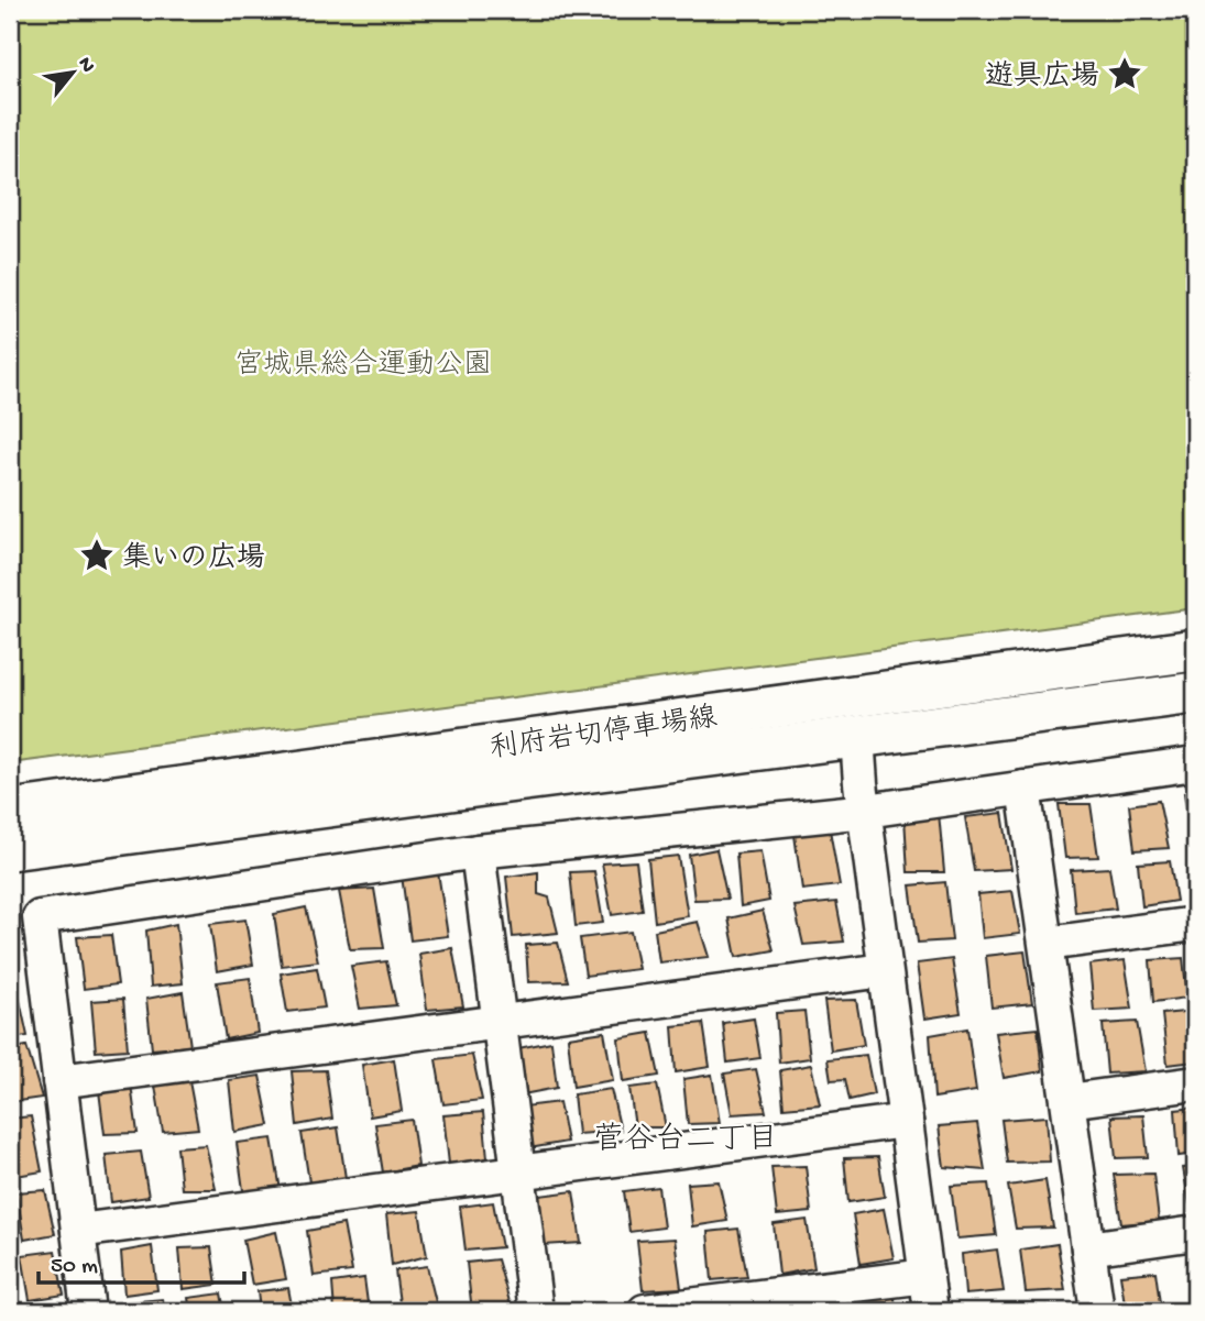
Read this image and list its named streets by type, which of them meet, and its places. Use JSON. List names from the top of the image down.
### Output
{
  "streets": {
    "main road": ["利府岩切停車場線"]
  },
  "districts": ["菅谷台二丁目"],
  "parks": ["宮城県総合運動公園"],
  "places": {
    "place": ["遊具広場", "集いの広場"]
  },
  "scale_bar": "50 m",
  "north": "top right"
}
